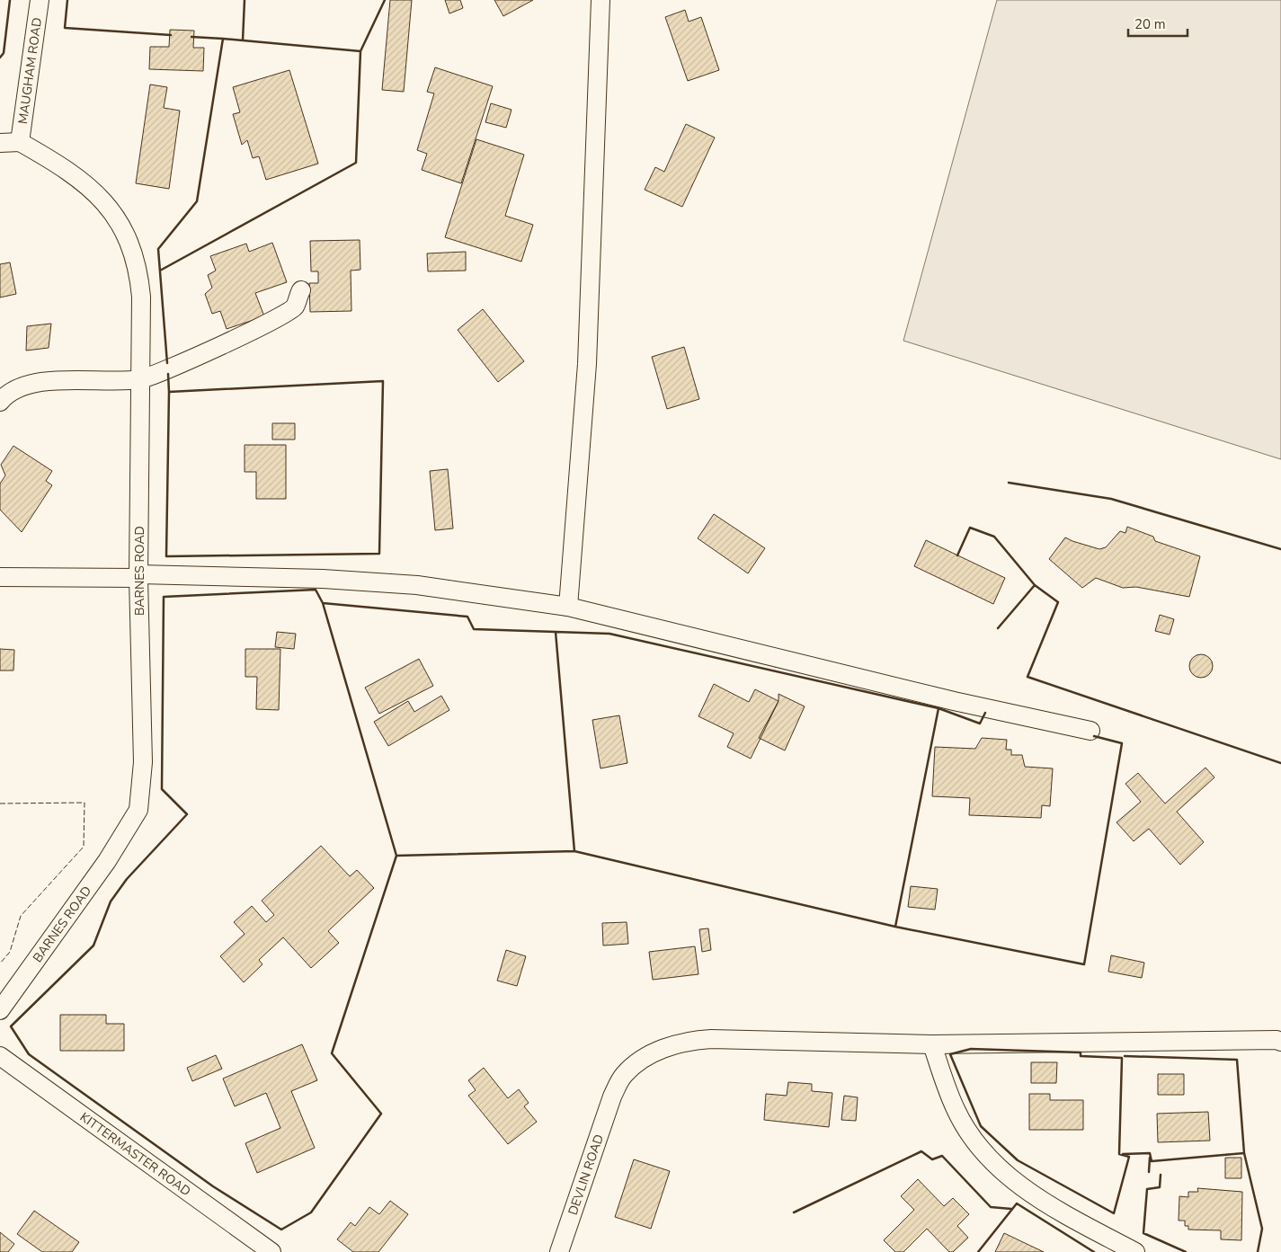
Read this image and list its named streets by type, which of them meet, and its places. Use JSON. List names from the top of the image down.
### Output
{
  "streets": {
    "street": [
      "MAUGHAM ROAD",
      "BARNES ROAD",
      "KITTERMASTER ROAD",
      "DEVLIN ROAD"
    ]
  },
  "crossings": [
    ["MAUGHAM ROAD", "BARNES ROAD"]
  ],
  "scale_bar": "20 m"
}
